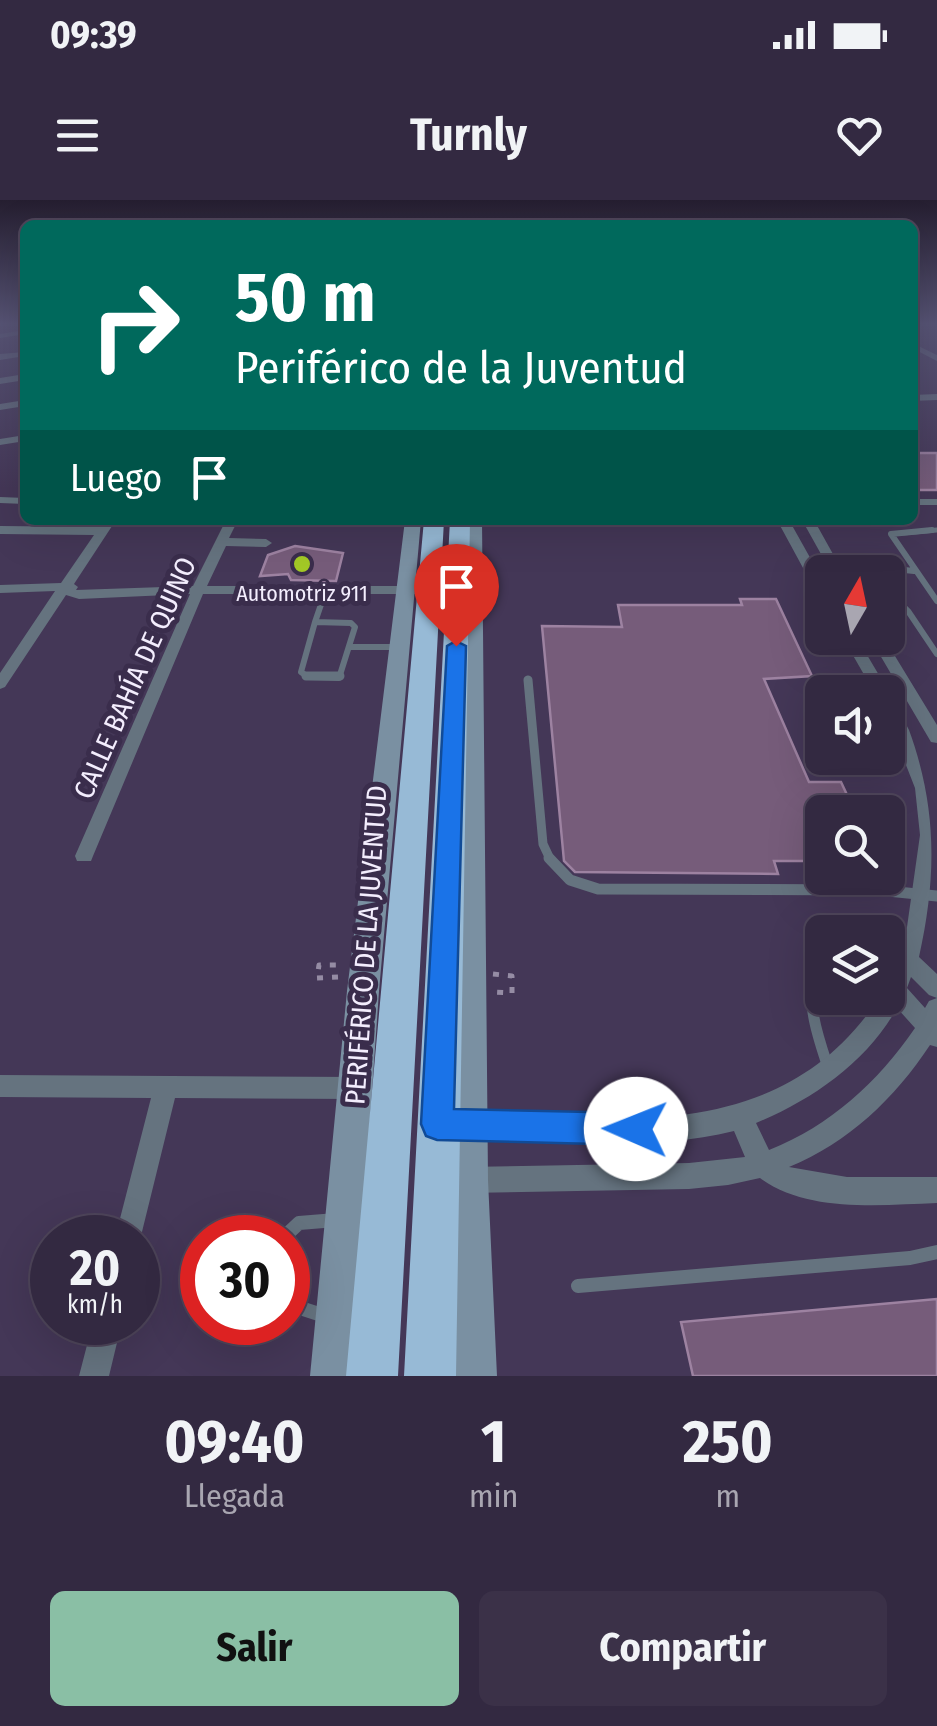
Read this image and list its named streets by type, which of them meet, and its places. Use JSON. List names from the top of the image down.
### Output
{
  "streets": {
    "highway": ["PERIFÉRICO DE LA JUVENTUD"],
    "street": ["CALLE BAHÍA DE QUINO"]
  },
  "places": ["Automotriz 911"],
  "north": "top",
  "page": {
    "status": "09:39",
    "header": "Turnly",
    "turn": ["50 m", "Periférico de la Juventud"],
    "then": "Luego",
    "speed": "20 km/h",
    "limit": "30",
    "eta": [
      "09:40",
      "Llegada",
      "1",
      "min",
      "250",
      "m"
    ],
    "buttons": ["Salir", "Compartir"]
  }
}
